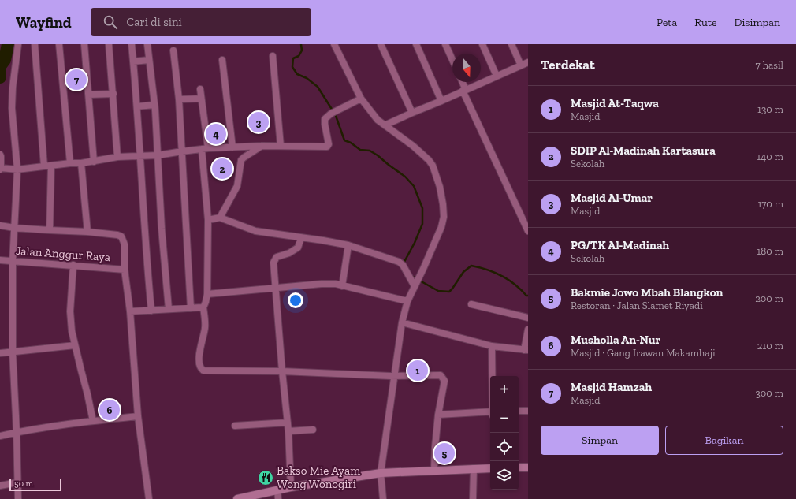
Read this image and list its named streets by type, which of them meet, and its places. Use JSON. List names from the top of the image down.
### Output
{
  "streets": {
    "street": ["Jalan Anggur Raya"]
  },
  "places": {
    "restaurant": ["Bakso Mie Ayam Wong Wonogiri"]
  },
  "scale_bar": "50 m",
  "north": "bottom",
  "page": {
    "header": "Wayfind",
    "search": "Cari di sini",
    "nav": ["Peta", "Rute", "Disimpan"],
    "heading": ["Terdekat", "7 hasil"],
    "pins": [
      "7",
      "3",
      "4",
      "2",
      "1",
      "6",
      "5"
    ],
    "list": [
      {
        "mark": "1",
        "name": "Masjid At-Taqwa",
        "note": "Masjid",
        "value": "130 m"
      },
      {
        "mark": "2",
        "name": "SDIP Al-Madinah Kartasura",
        "note": "Sekolah",
        "value": "140 m"
      },
      {
        "mark": "3",
        "name": "Masjid Al-Umar",
        "note": "Masjid",
        "value": "170 m"
      },
      {
        "mark": "4",
        "name": "PG/TK Al-Madinah",
        "note": "Sekolah",
        "value": "180 m"
      },
      {
        "mark": "5",
        "name": "Bakmie Jowo Mbah Blangkon",
        "note": "Restoran · Jalan Slamet Riyadi",
        "value": "200 m"
      },
      {
        "mark": "6",
        "name": "Musholla An-Nur",
        "note": "Masjid · Gang Irawan Makamhaji",
        "value": "210 m"
      },
      {
        "mark": "7",
        "name": "Masjid Hamzah",
        "note": "Masjid",
        "value": "300 m"
      }
    ],
    "map_buttons": ["+", "−"],
    "buttons": ["Simpan", "Bagikan"],
    "scale": "50 m"
  }
}
